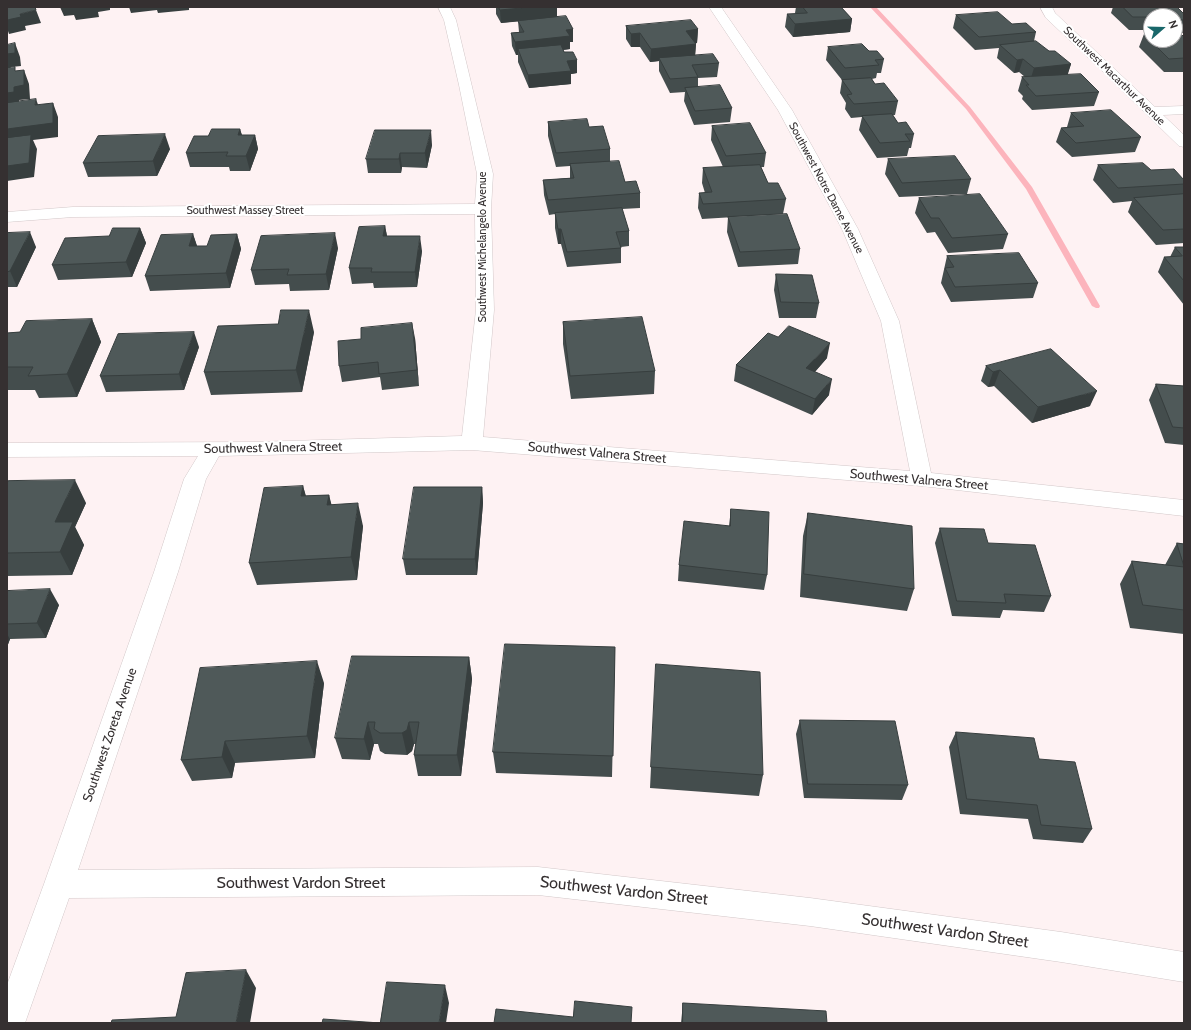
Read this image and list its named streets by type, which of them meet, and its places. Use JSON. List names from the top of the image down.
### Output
{
  "streets": {
    "street": [
      "Southwest Macarthur Avenue",
      "Southwest Notre Dame Avenue",
      "Southwest Massey Street",
      "Southwest Michelangelo Avenue",
      "Southwest Valnera Street",
      "Southwest Zoreta Avenue",
      "Southwest Vardon Street"
    ]
  },
  "crossings": [
    ["Southwest Notre Dame Avenue", "Southwest Valnera Street"],
    ["Southwest Massey Street", "Southwest Michelangelo Avenue"],
    ["Southwest Michelangelo Avenue", "Southwest Valnera Street"],
    ["Southwest Valnera Street", "Southwest Zoreta Avenue"],
    ["Southwest Zoreta Avenue", "Southwest Vardon Street"]
  ],
  "north": "right"
}
